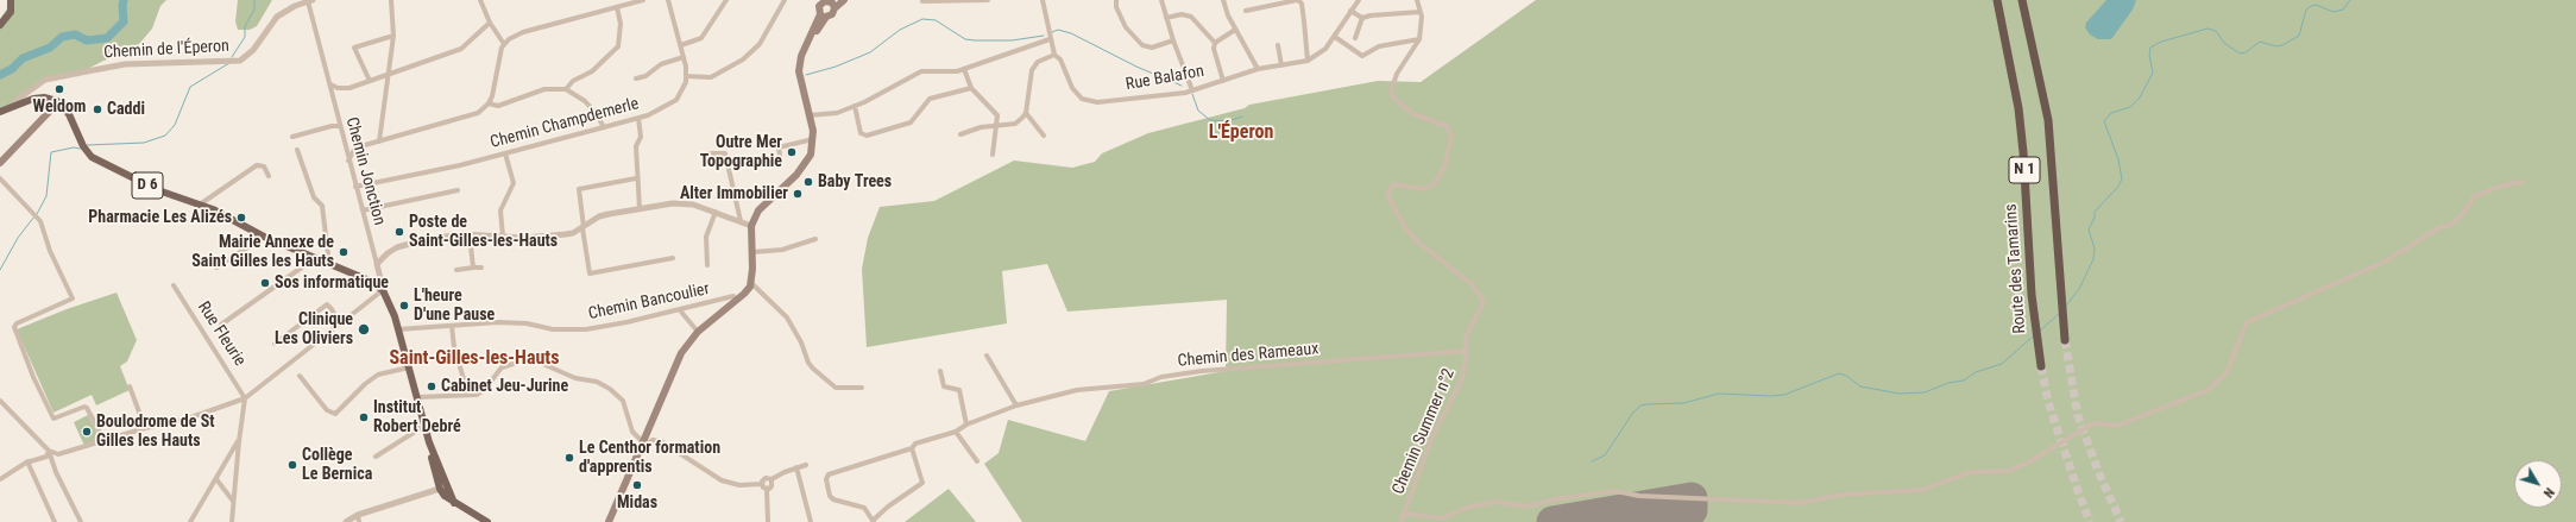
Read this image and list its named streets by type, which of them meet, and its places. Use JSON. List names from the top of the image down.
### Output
{
  "streets": {
    "highway": ["N 1", "Route des Tamarins"],
    "main road": ["D 6"],
    "street": [
      "Chemin de l'Éperon",
      "Rue Balafon",
      "Chemin Champdemerle",
      "Chemin Jonction",
      "Chemin Bancoulier",
      "Rue Fleurie",
      "Chemin des Rameaux",
      "Chemin Summer n°2"
    ]
  },
  "crossings": [
    ["Chemin de l'Éperon", "Chemin Jonction"],
    ["Chemin Champdemerle", "Chemin Jonction"],
    ["D 6", "Chemin Bancoulier"],
    ["Chemin des Rameaux", "Chemin Summer n°2"]
  ],
  "districts": ["L'Éperon", "Saint-Gilles-les-Hauts"],
  "places": [
    "Weldom",
    "Caddi",
    "Outre Mer Topographie",
    "Baby Trees",
    "Alter Immobilier",
    "Pharmacie Les Alizés",
    "Poste de Saint-Gilles-les-Hauts",
    "Mairie Annexe de Saint Gilles les Hauts",
    "Sos informatique",
    "L'heure D'une Pause",
    "Clinique Les Oliviers",
    "Cabinet Jeu-Jurine",
    "Institut Robert Debré",
    "Boulodrome de St Gilles les Hauts",
    "Le Centhor formation d'apprentis",
    "Collège Le Bernica",
    "Midas"
  ],
  "north": "bottom right"
}
